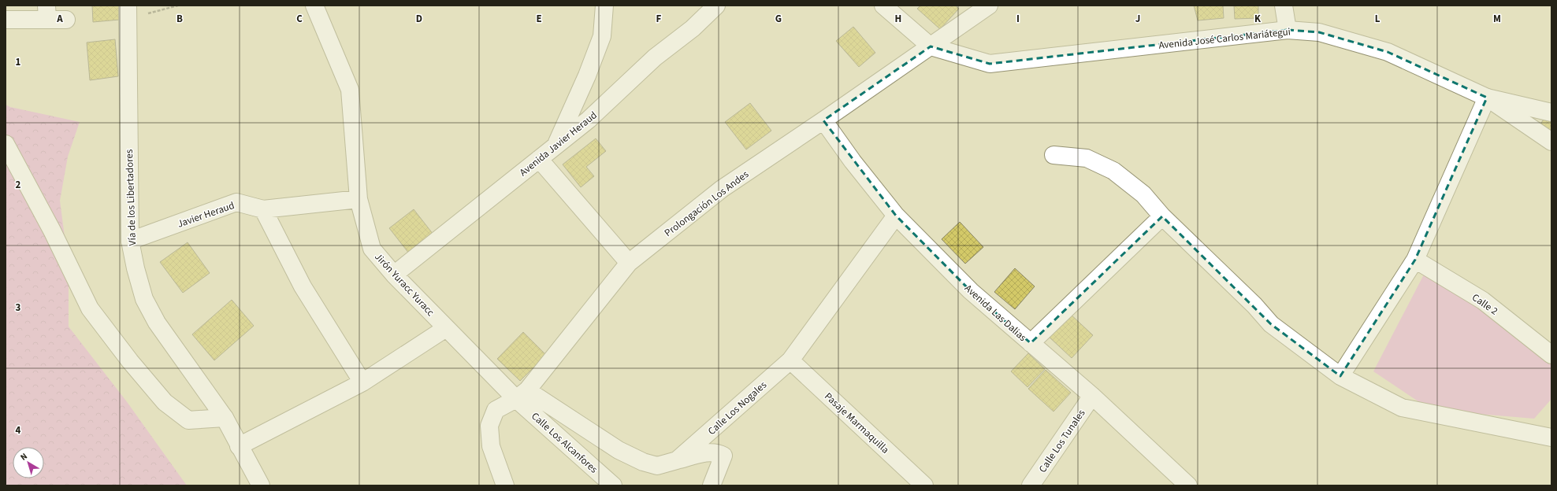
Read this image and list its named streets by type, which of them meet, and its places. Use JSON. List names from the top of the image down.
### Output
{
  "streets": {
    "main road": [
      "Avenida José Carlos Mariátegui",
      "Avenida Javier Heraud",
      "Vía de los Libertadores",
      "Prolongación Los Andes",
      "Javier Heraud",
      "Jirón Yuracc Yuracc",
      "Calle 2",
      "Avenida Las Dalias",
      "Calle Los Nogales",
      "Pasaje Marmaquilla",
      "Calle Los Tunales",
      "Calle Los Alcanfores"
    ]
  },
  "crossings": [
    ["Avenida José Carlos Mariátegui", "Prolongación Los Andes"],
    ["Avenida Javier Heraud", "Jirón Yuracc Yuracc"],
    ["Vía de los Libertadores", "Javier Heraud"],
    ["Prolongación Los Andes", "Jirón Yuracc Yuracc"],
    ["Prolongación Los Andes", "Avenida Las Dalias"],
    ["Prolongación Los Andes", "Calle Los Nogales"],
    ["Prolongación Los Andes", "Calle Los Alcanfores"],
    ["Javier Heraud", "Jirón Yuracc Yuracc"],
    ["Jirón Yuracc Yuracc", "Calle Los Nogales"],
    ["Jirón Yuracc Yuracc", "Calle Los Alcanfores"],
    ["Avenida Las Dalias", "Calle Los Nogales"],
    ["Avenida Las Dalias", "Calle Los Tunales"],
    ["Calle Los Nogales", "Pasaje Marmaquilla"],
    ["Calle Los Nogales", "Calle Los Alcanfores"]
  ],
  "north": "top left",
  "grid": {
    "columns": [
      "A",
      "B",
      "C",
      "D",
      "E",
      "F",
      "G",
      "H",
      "I",
      "J",
      "K",
      "L",
      "M"
    ],
    "rows": [
      "1",
      "2",
      "3",
      "4"
    ]
  }
}
